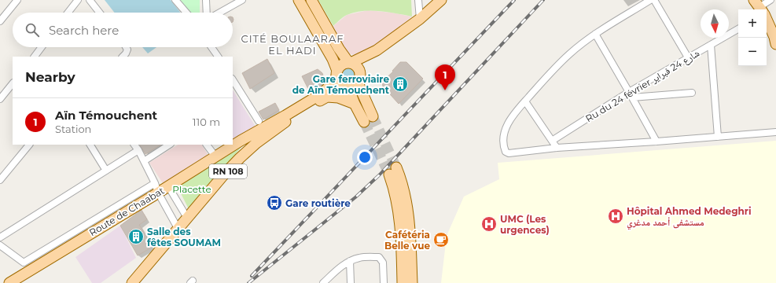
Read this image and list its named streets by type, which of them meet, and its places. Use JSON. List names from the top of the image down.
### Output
{
  "streets": {
    "main road": ["RN 108", "Route de Chaabat"],
    "street": ["Ru du 24 février شارع 24 فبراير"]
  },
  "crossings": [
    ["RN 108", "Route de Chaabat"]
  ],
  "districts": ["CITÉ BOULAARAF EL HADI"],
  "parks": ["Placette"],
  "places": {
    "building": ["Gare ferroviaire de Aïn Témouchent", "Salle des fêtes SOUMAM"],
    "bus stop": ["Gare routière"],
    "hospital": ["Hôpital Ahmed Medeghri مستشفى أحمد مدغري", "UMC (Les urgences)"],
    "cafe": ["Cafétéria Belle vue"]
  },
  "north": "bottom",
  "page": {
    "map_buttons": ["+", "−"],
    "search": "Search here",
    "heading": "Nearby",
    "pins": "1",
    "list": [
      {
        "mark": "1",
        "name": "Aïn Témouchent",
        "note": "Station",
        "value": "110 m"
      }
    ]
  }
}
